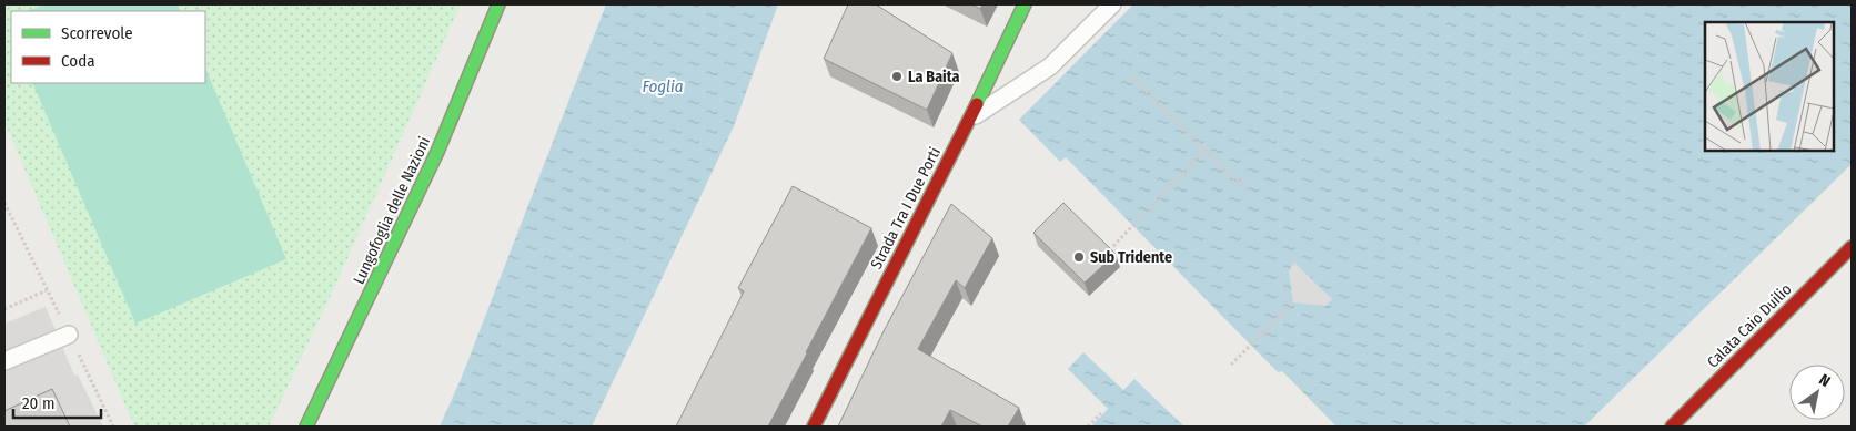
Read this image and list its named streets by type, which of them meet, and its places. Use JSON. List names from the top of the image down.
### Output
{
  "streets": {
    "street": ["Strada Tra I Due Porti", "Lungofoglia delle Nazioni", "Calata Caio Duilio"]
  },
  "water": ["Foglia"],
  "places": ["La Baita", "Sub Tridente"],
  "legend": ["Scorrevole", "Coda"],
  "scale_bar": "20 m",
  "north": "top right"
}
